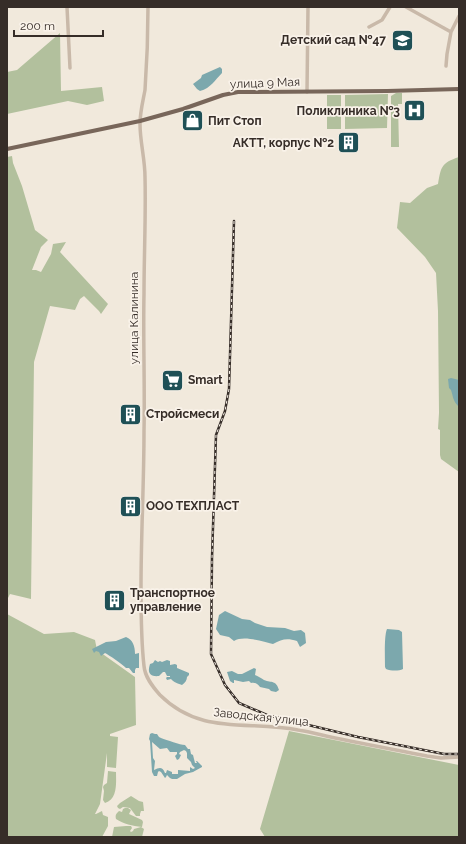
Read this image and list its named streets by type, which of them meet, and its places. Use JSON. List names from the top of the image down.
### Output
{
  "streets": {
    "main road": ["улица 9 Мая"],
    "street": ["улица Калинина", "Заводская улица"]
  },
  "crossings": [
    ["улица 9 Мая", "улица Калинина"],
    ["улица Калинина", "Заводская улица"]
  ],
  "places": {
    "school or university": ["Детский сад №47"],
    "hospital": ["Поликлиника №3"],
    "shop": ["Пит Стоп"],
    "building": [
      "АКТТ, корпус №2",
      "Стройсмеси",
      "ООО ТЕХПЛАСТ",
      "Транспортное управление"
    ],
    "supermarket": ["Smart"]
  },
  "scale_bar": "200 m"
}
